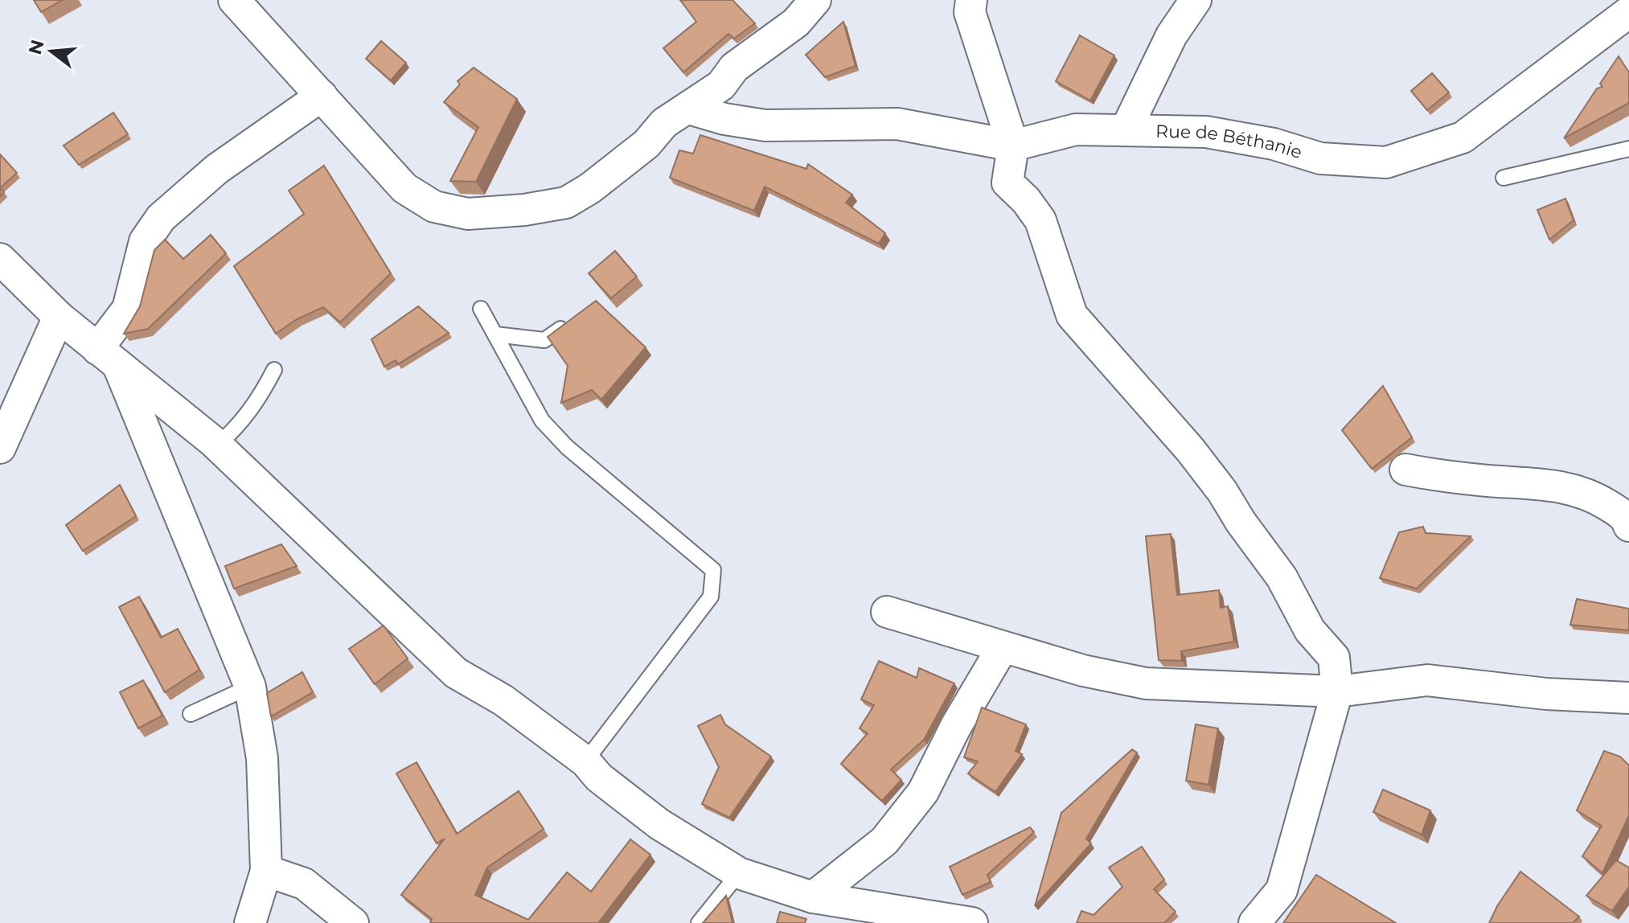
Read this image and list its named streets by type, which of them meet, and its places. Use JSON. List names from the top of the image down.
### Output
{
  "streets": {
    "street": ["Rue de Béthanie"]
  },
  "north": "left"
}
